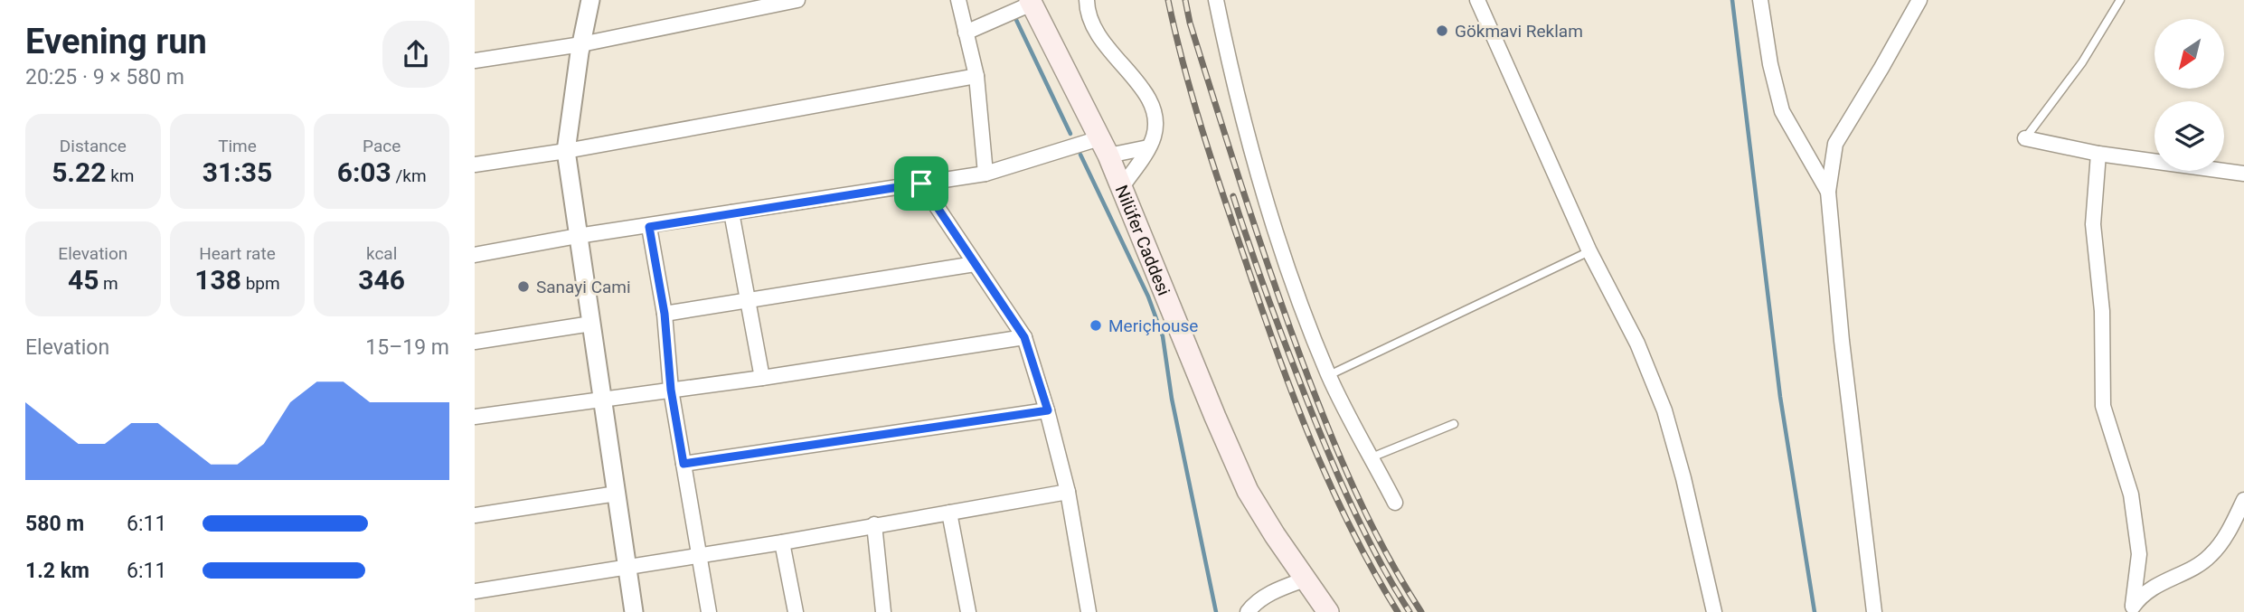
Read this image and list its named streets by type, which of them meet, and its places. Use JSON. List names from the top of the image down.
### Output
{
  "streets": {
    "main road": ["Nilüfer Caddesi"]
  },
  "places": ["Gökmavi Reklam", "Sanayi Cami", "Meriçhouse"],
  "north": "bottom left",
  "page": {
    "heading": ["Evening run", "20:25 · 9 × 580 m"],
    "stats": [
      ["Distance", "5.22 km"],
      ["Time", "31:35"],
      ["Pace", "6:03 /km"],
      ["Elevation", "45 m"],
      ["Heart rate", "138 bpm"],
      ["kcal", "346"]
    ],
    "chart": ["Elevation", "15–19 m"],
    "list": [
      {
        "name": "580 m",
        "note": "6:11"
      },
      {
        "name": "1.2 km",
        "note": "6:11"
      }
    ]
  }
}
